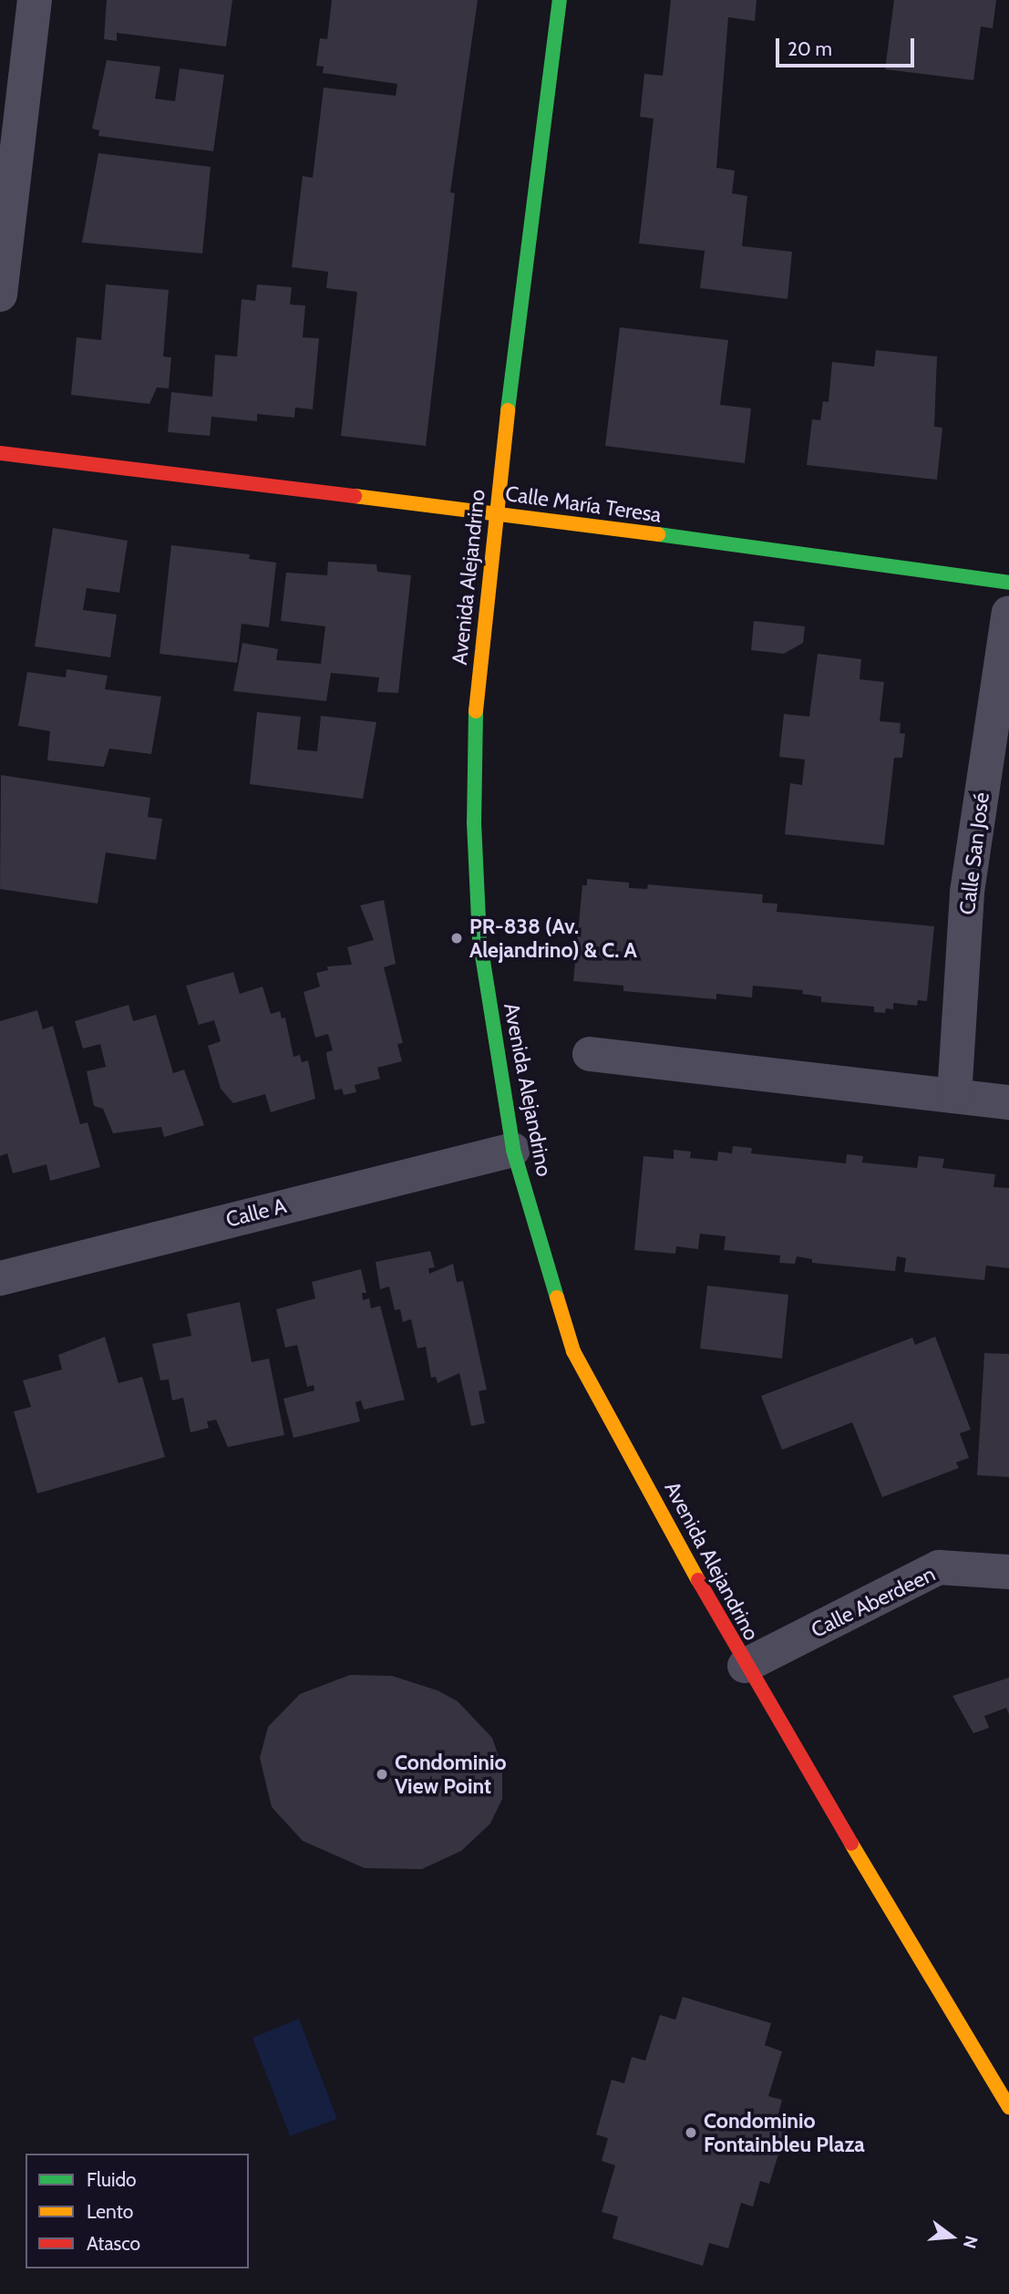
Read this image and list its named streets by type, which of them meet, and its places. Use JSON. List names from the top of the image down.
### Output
{
  "streets": {
    "street": [
      "Calle María Teresa",
      "Avenida Alejandrino",
      "Calle San José",
      "Calle A",
      "Calle Aberdeen"
    ]
  },
  "crossings": [
    ["Calle María Teresa", "Avenida Alejandrino"],
    ["Avenida Alejandrino", "Calle A"],
    ["Avenida Alejandrino", "Calle Aberdeen"]
  ],
  "places": ["PR-838 (Av. Alejandrino) & C. A", "Condominio View Point", "Condominio Fontainbleu Plaza"],
  "legend": ["Fluido", "Lento", "Atasco"],
  "scale_bar": "20 m",
  "north": "right"
}
